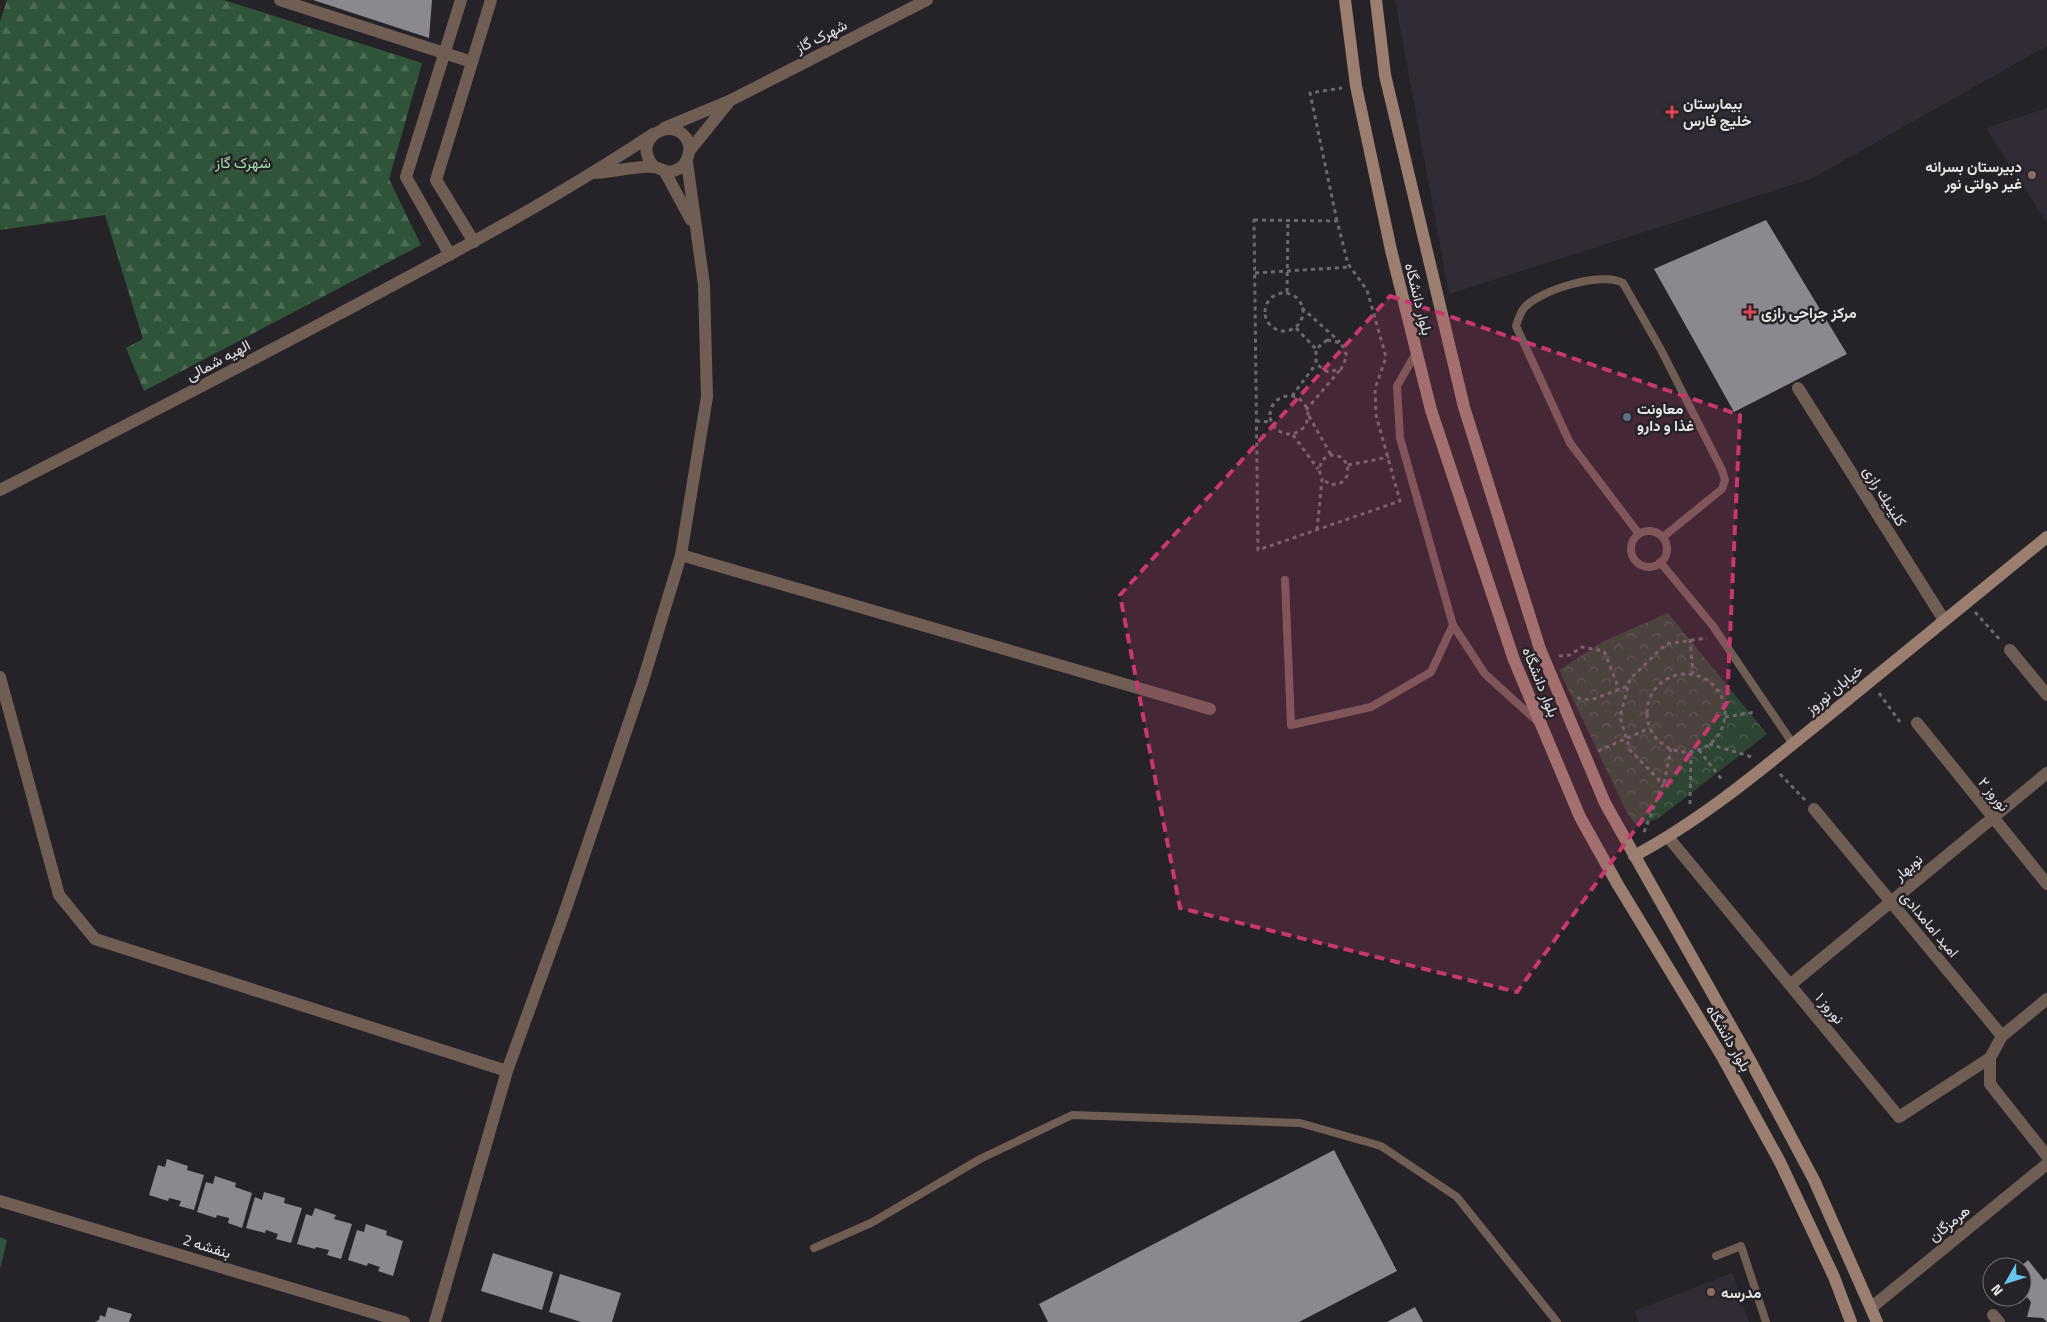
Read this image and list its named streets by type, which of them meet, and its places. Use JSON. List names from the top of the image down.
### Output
{
  "streets": {
    "main road": ["بلوار دانشگاه", "خیابان نوروز"],
    "street": [
      "شهرک گاز",
      "الهیه شمالی",
      "كلينيك رازی",
      "نوروز ۲",
      "نوبهار",
      "امید امامدادی",
      "نوروز ۱",
      "هرمزگان",
      "بنفشه 2"
    ]
  },
  "crossings": [
    ["شهرک گاز", "الهیه شمالی"],
    ["بلوار دانشگاه", "خیابان نوروز"],
    ["بلوار دانشگاه", "هرمزگان"],
    ["كلينيك رازی", "خیابان نوروز"],
    ["خیابان نوروز", "نوروز ۱"],
    ["نوروز ۲", "نوبهار"],
    ["نوبهار", "امید امامدادی"],
    ["نوبهار", "نوروز ۱"]
  ],
  "parks": ["شهرک گاز"],
  "places": {
    "health": ["بیمارستان خلیج فارس", "مرکز جراحی رازی"],
    "other": ["دبیرستان بسرانه غیر دولتی نور", "معاونت غذا و دارو", "مدرسه"]
  },
  "north": "bottom left"
}
